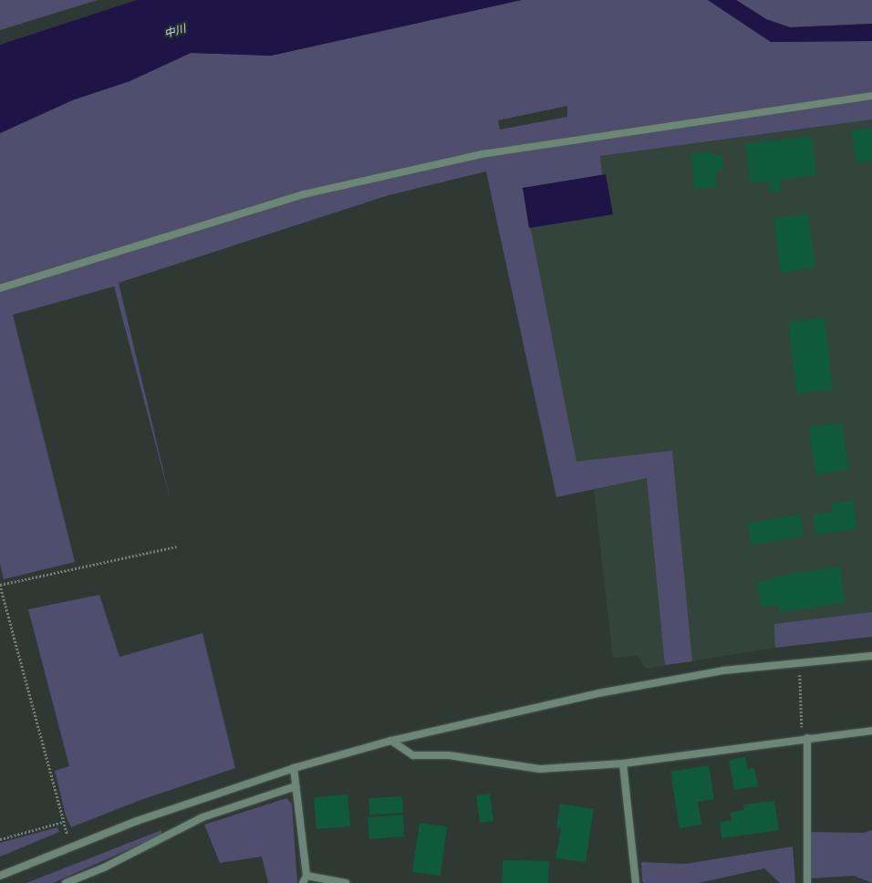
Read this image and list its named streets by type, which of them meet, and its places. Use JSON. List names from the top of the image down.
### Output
{
  "water": ["中川"]
}
